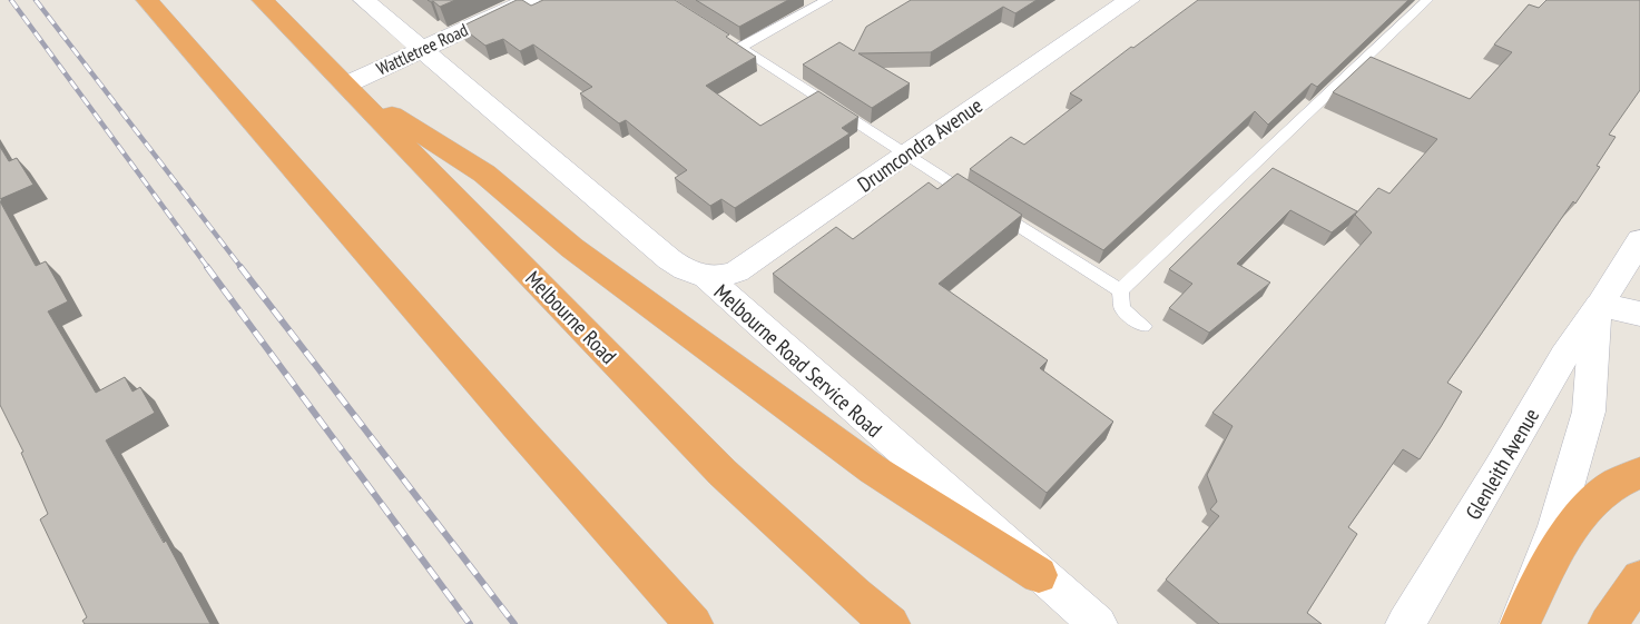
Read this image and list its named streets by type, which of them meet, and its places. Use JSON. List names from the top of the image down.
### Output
{
  "streets": {
    "highway": ["Melbourne Road"],
    "street": [
      "Wattletree Road",
      "Drumcondra Avenue",
      "Melbourne Road Service Road",
      "Glenleith Avenue"
    ]
  },
  "crossings": [
    ["Wattletree Road", "Melbourne Road"],
    ["Wattletree Road", "Melbourne Road Service Road"],
    ["Drumcondra Avenue", "Melbourne Road Service Road"]
  ]
}
